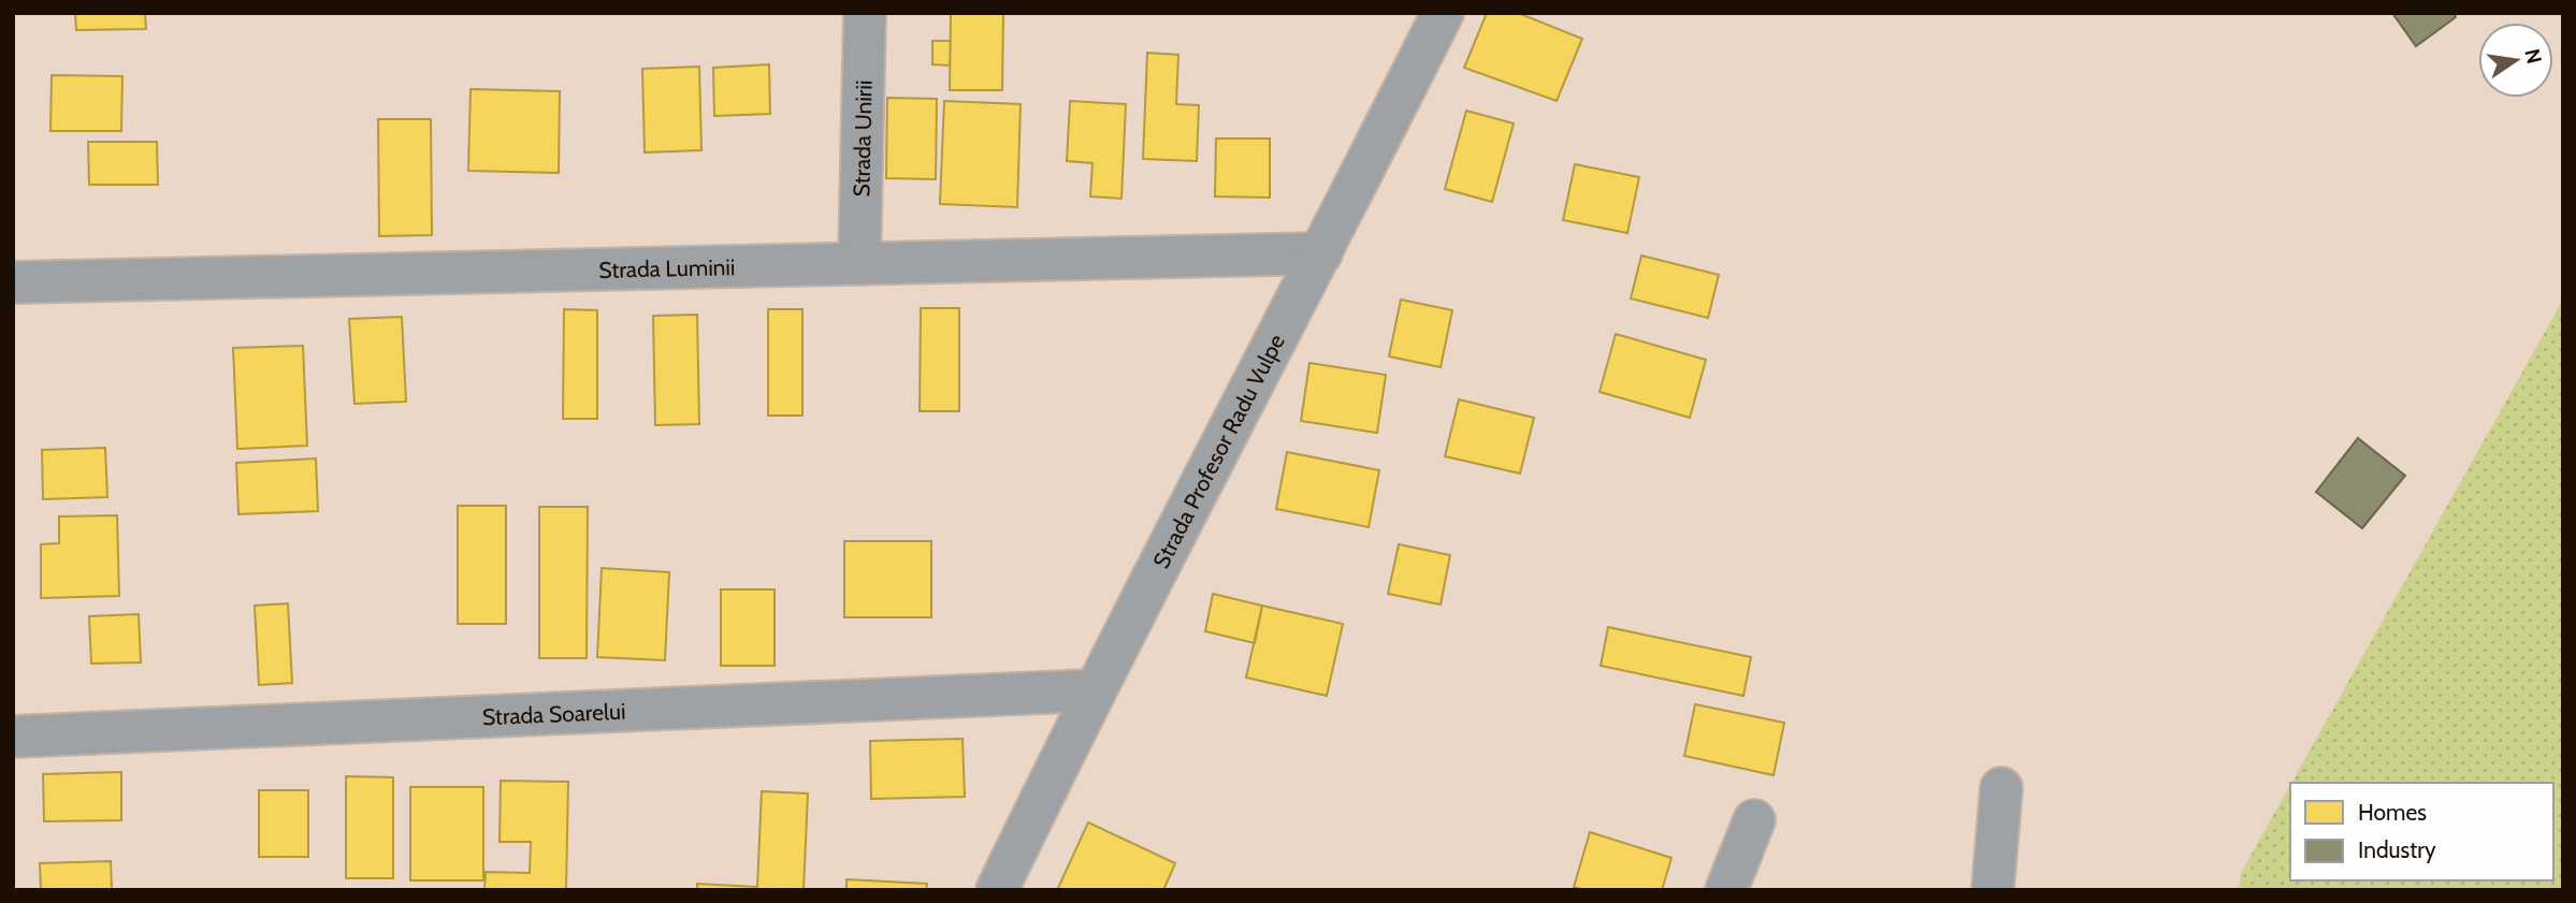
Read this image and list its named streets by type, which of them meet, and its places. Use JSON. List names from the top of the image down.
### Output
{
  "streets": {
    "street": [
      "Strada Unirii",
      "Strada Luminii",
      "Strada Profesor Radu Vulpe",
      "Strada Soarelui"
    ]
  },
  "crossings": [
    ["Strada Unirii", "Strada Luminii"],
    ["Strada Luminii", "Strada Profesor Radu Vulpe"],
    ["Strada Profesor Radu Vulpe", "Strada Soarelui"]
  ],
  "legend": ["Homes", "Industry"],
  "north": "right"
}
